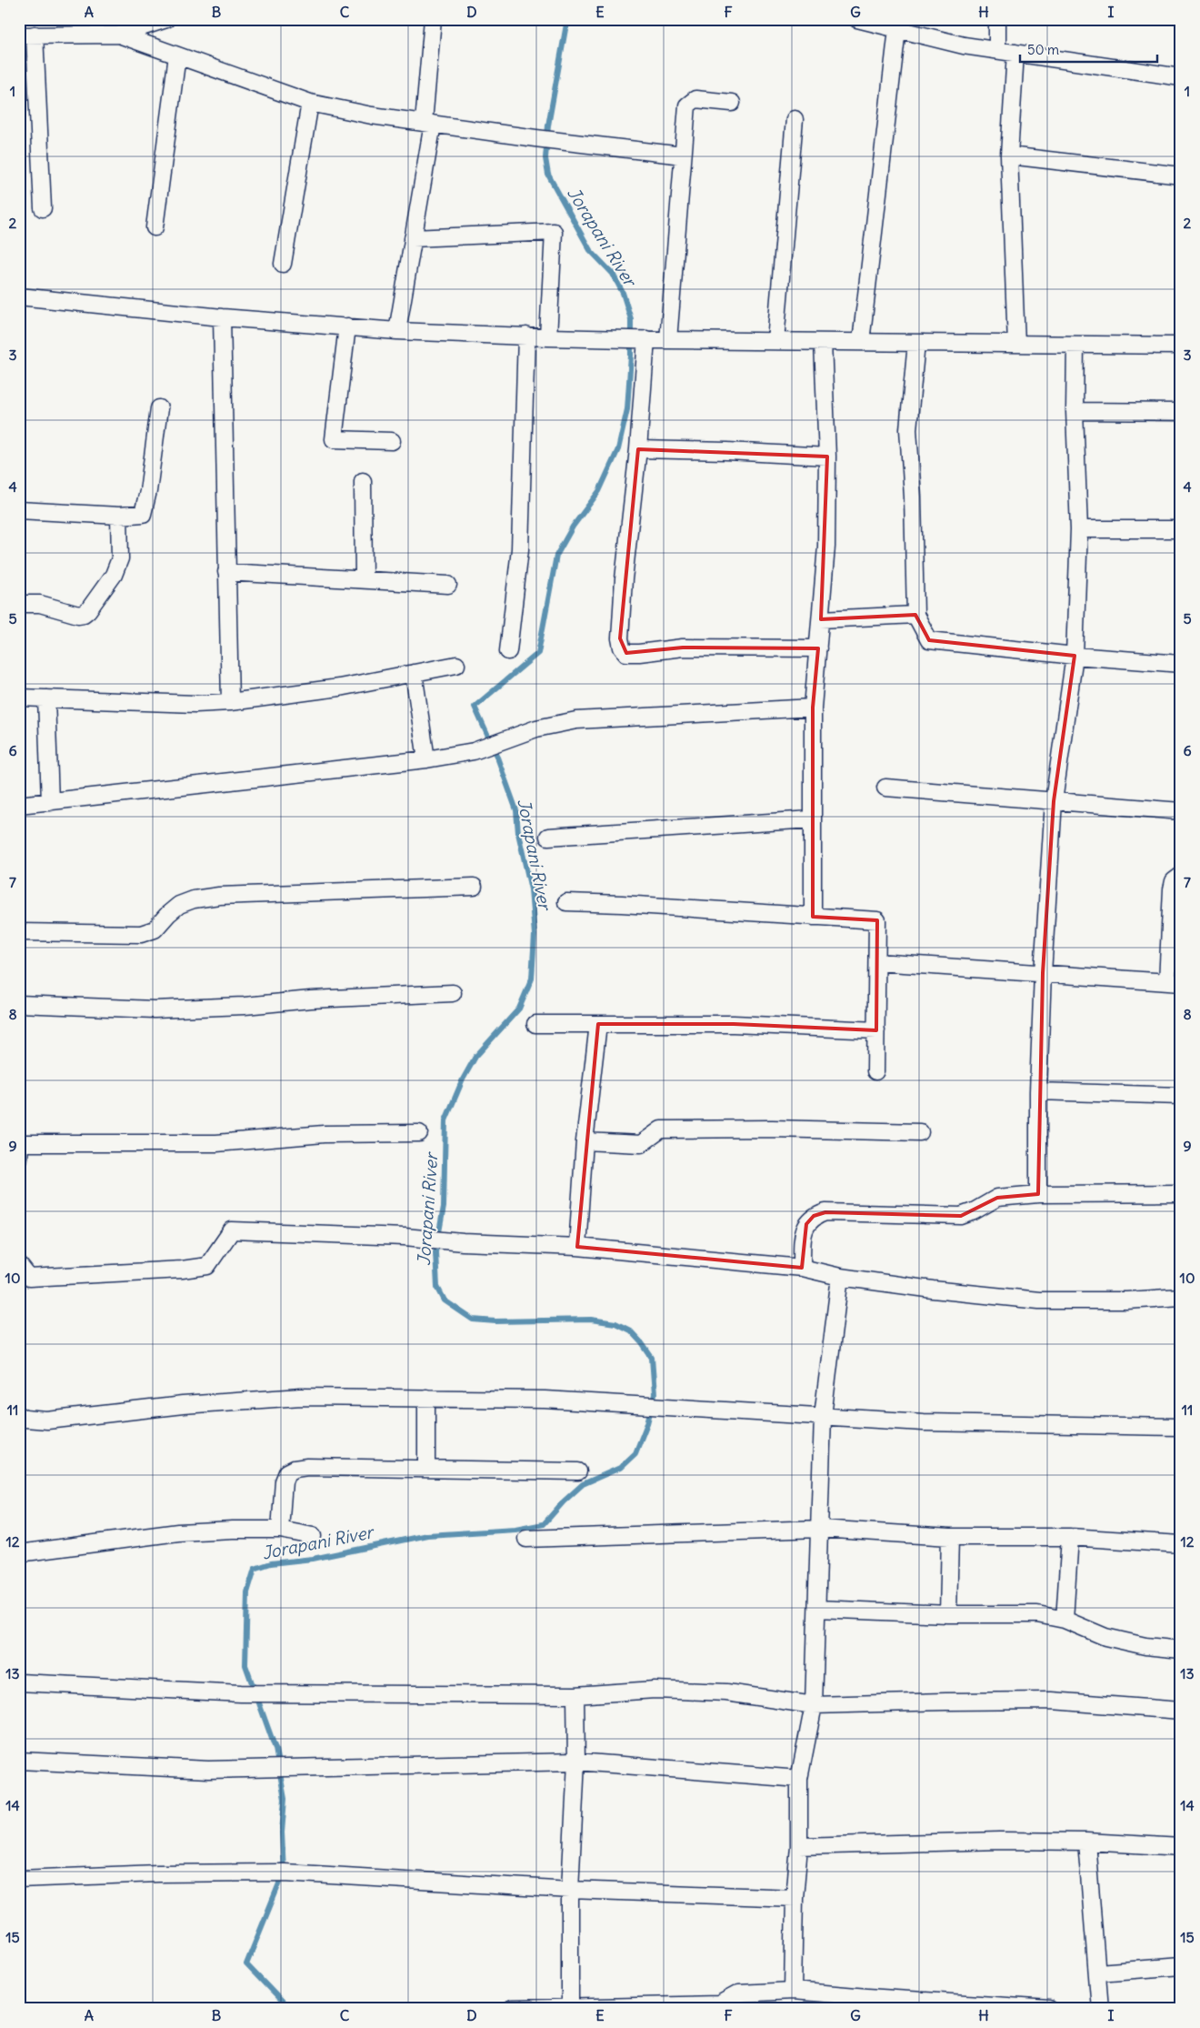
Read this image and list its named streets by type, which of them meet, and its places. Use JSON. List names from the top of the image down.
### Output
{
  "water": ["Jorapani River"],
  "scale_bar": "50 m",
  "grid": {
    "columns": [
      "A",
      "B",
      "C",
      "D",
      "E",
      "F",
      "G",
      "H",
      "I"
    ],
    "rows": [
      "1",
      "2",
      "3",
      "4",
      "5",
      "6",
      "7",
      "8",
      "9",
      "10",
      "11",
      "12",
      "13",
      "14",
      "15"
    ]
  }
}
